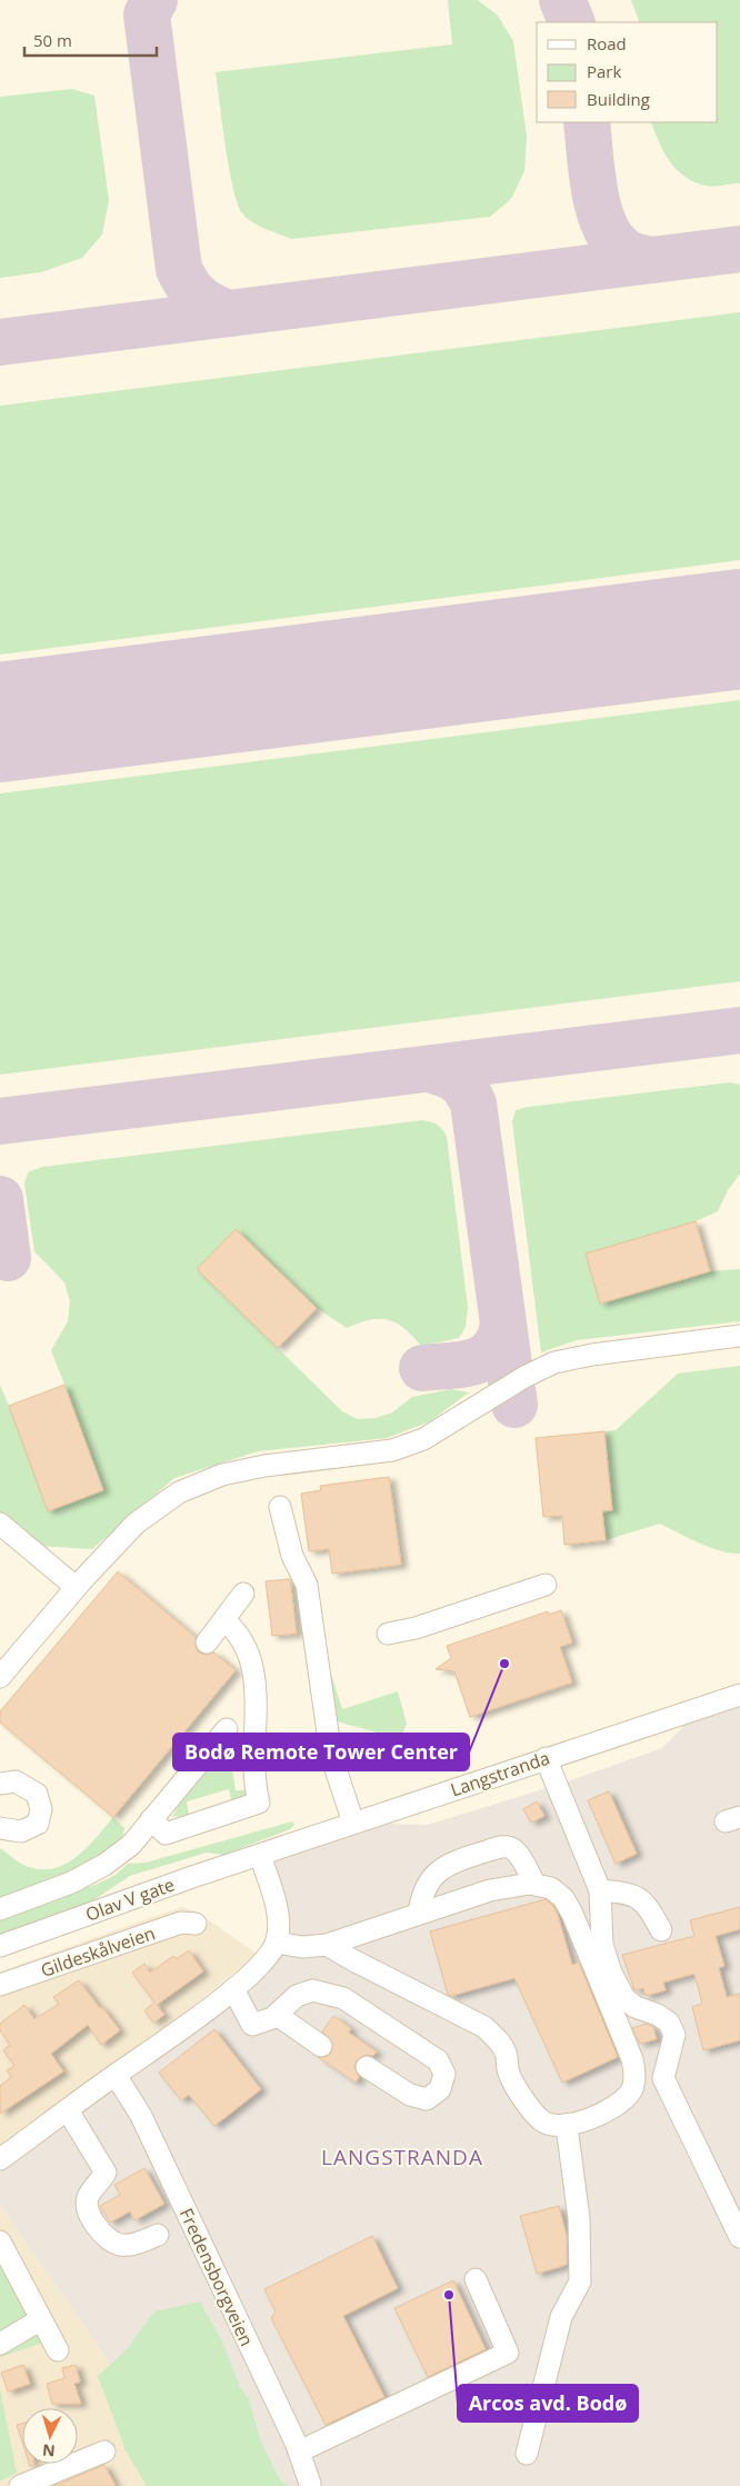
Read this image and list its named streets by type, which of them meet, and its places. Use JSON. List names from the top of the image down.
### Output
{
  "streets": {
    "street": [
      "Langstranda",
      "Olav V gate",
      "Gildeskålveien",
      "Fredensborgveien"
    ]
  },
  "crossings": [
    ["Langstranda", "Olav V gate"]
  ],
  "districts": ["LANGSTRANDA"],
  "places": ["Bodø Remote Tower Center", "Arcos avd. Bodø"],
  "legend": ["Road", "Park", "Building"],
  "scale_bar": "50 m",
  "north": "bottom"
}
